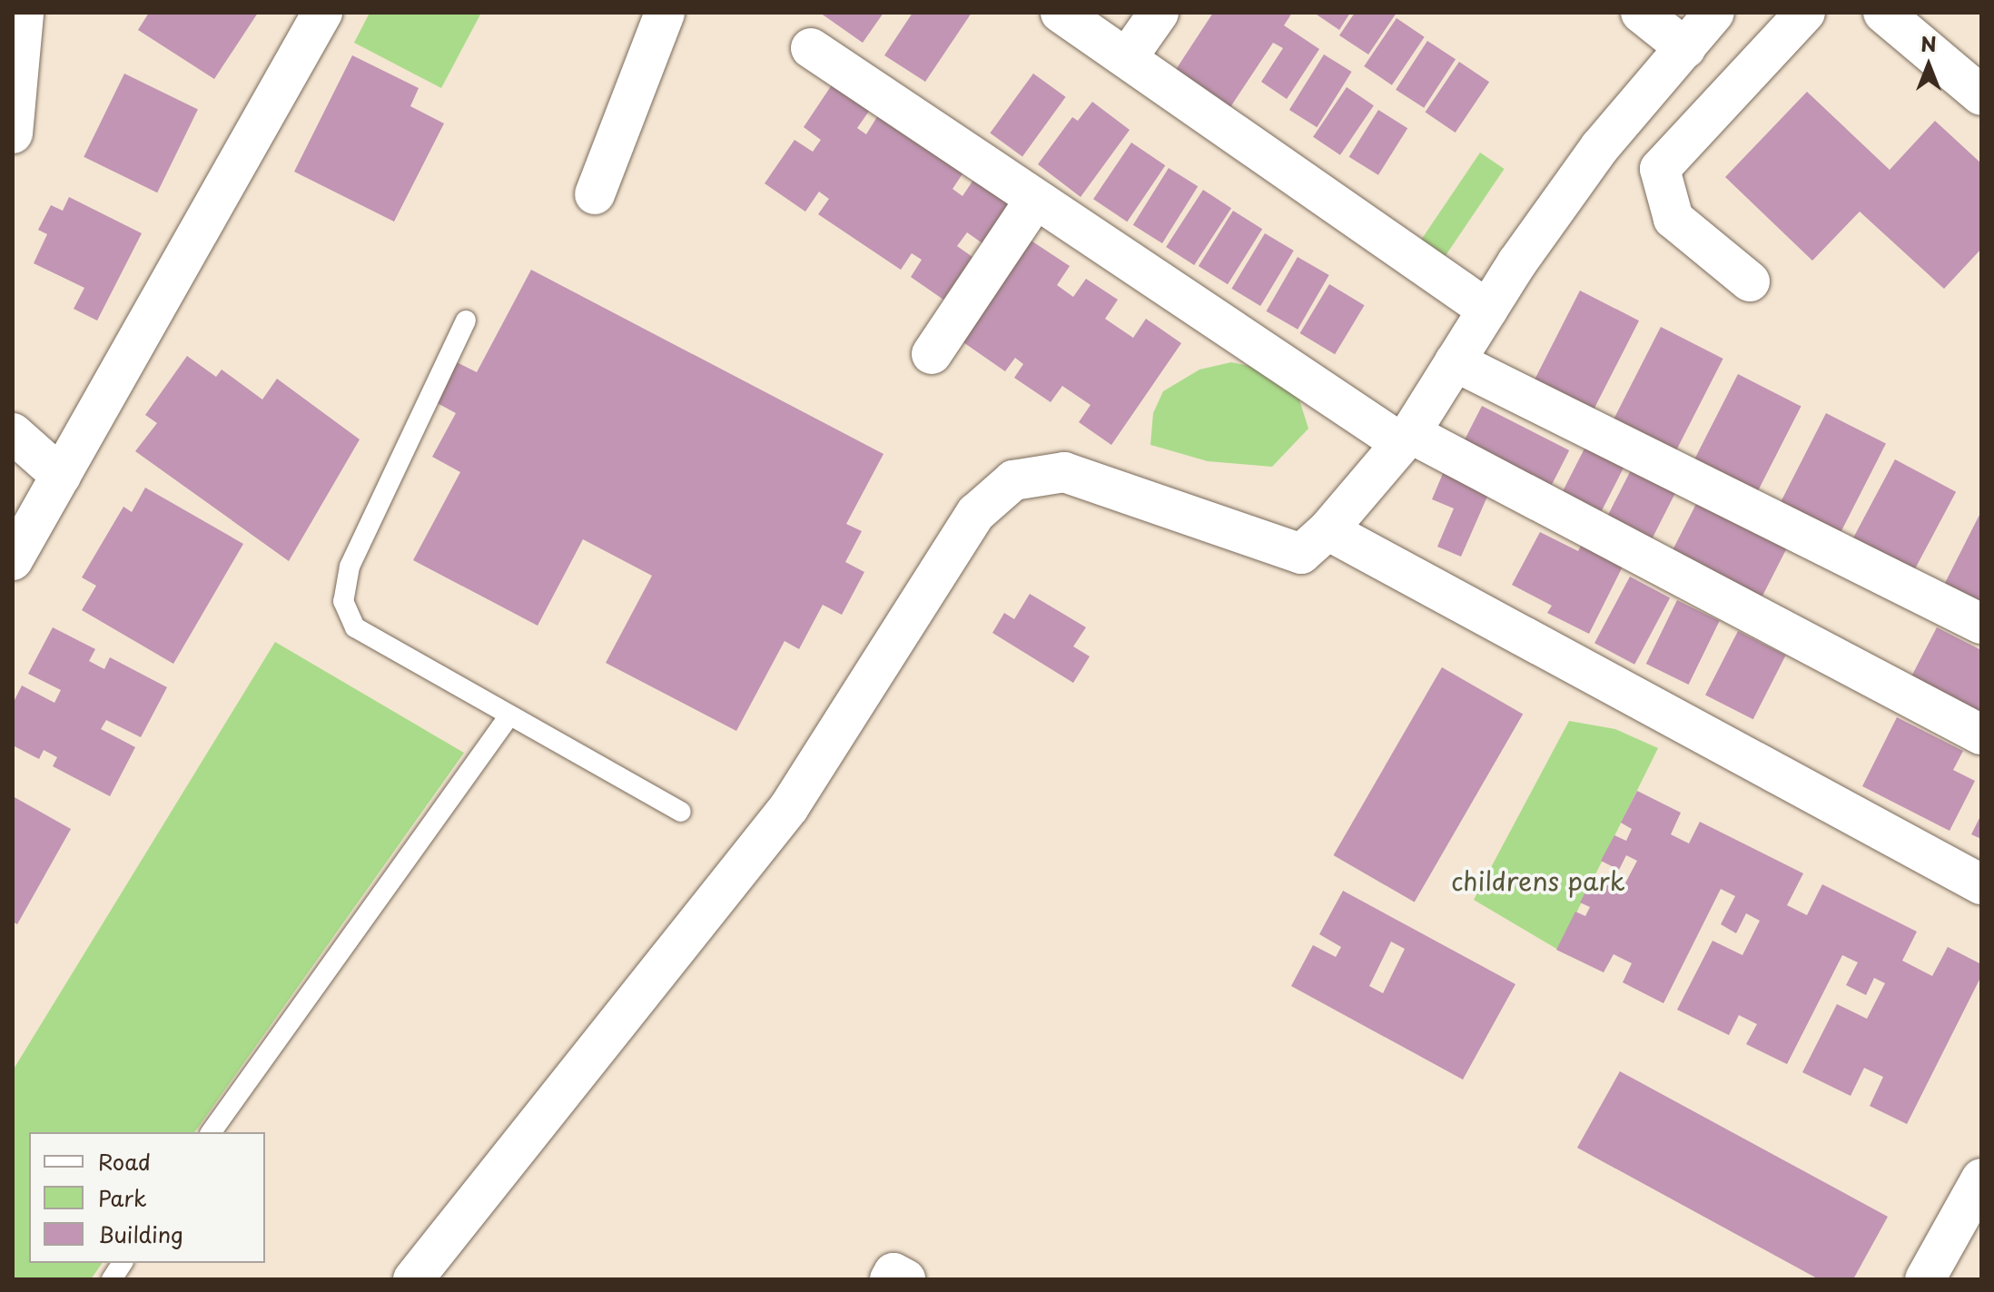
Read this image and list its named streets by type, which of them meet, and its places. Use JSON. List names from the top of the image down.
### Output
{
  "parks": ["childrens park"],
  "legend": ["Road", "Park", "Building"],
  "north": "top"
}
